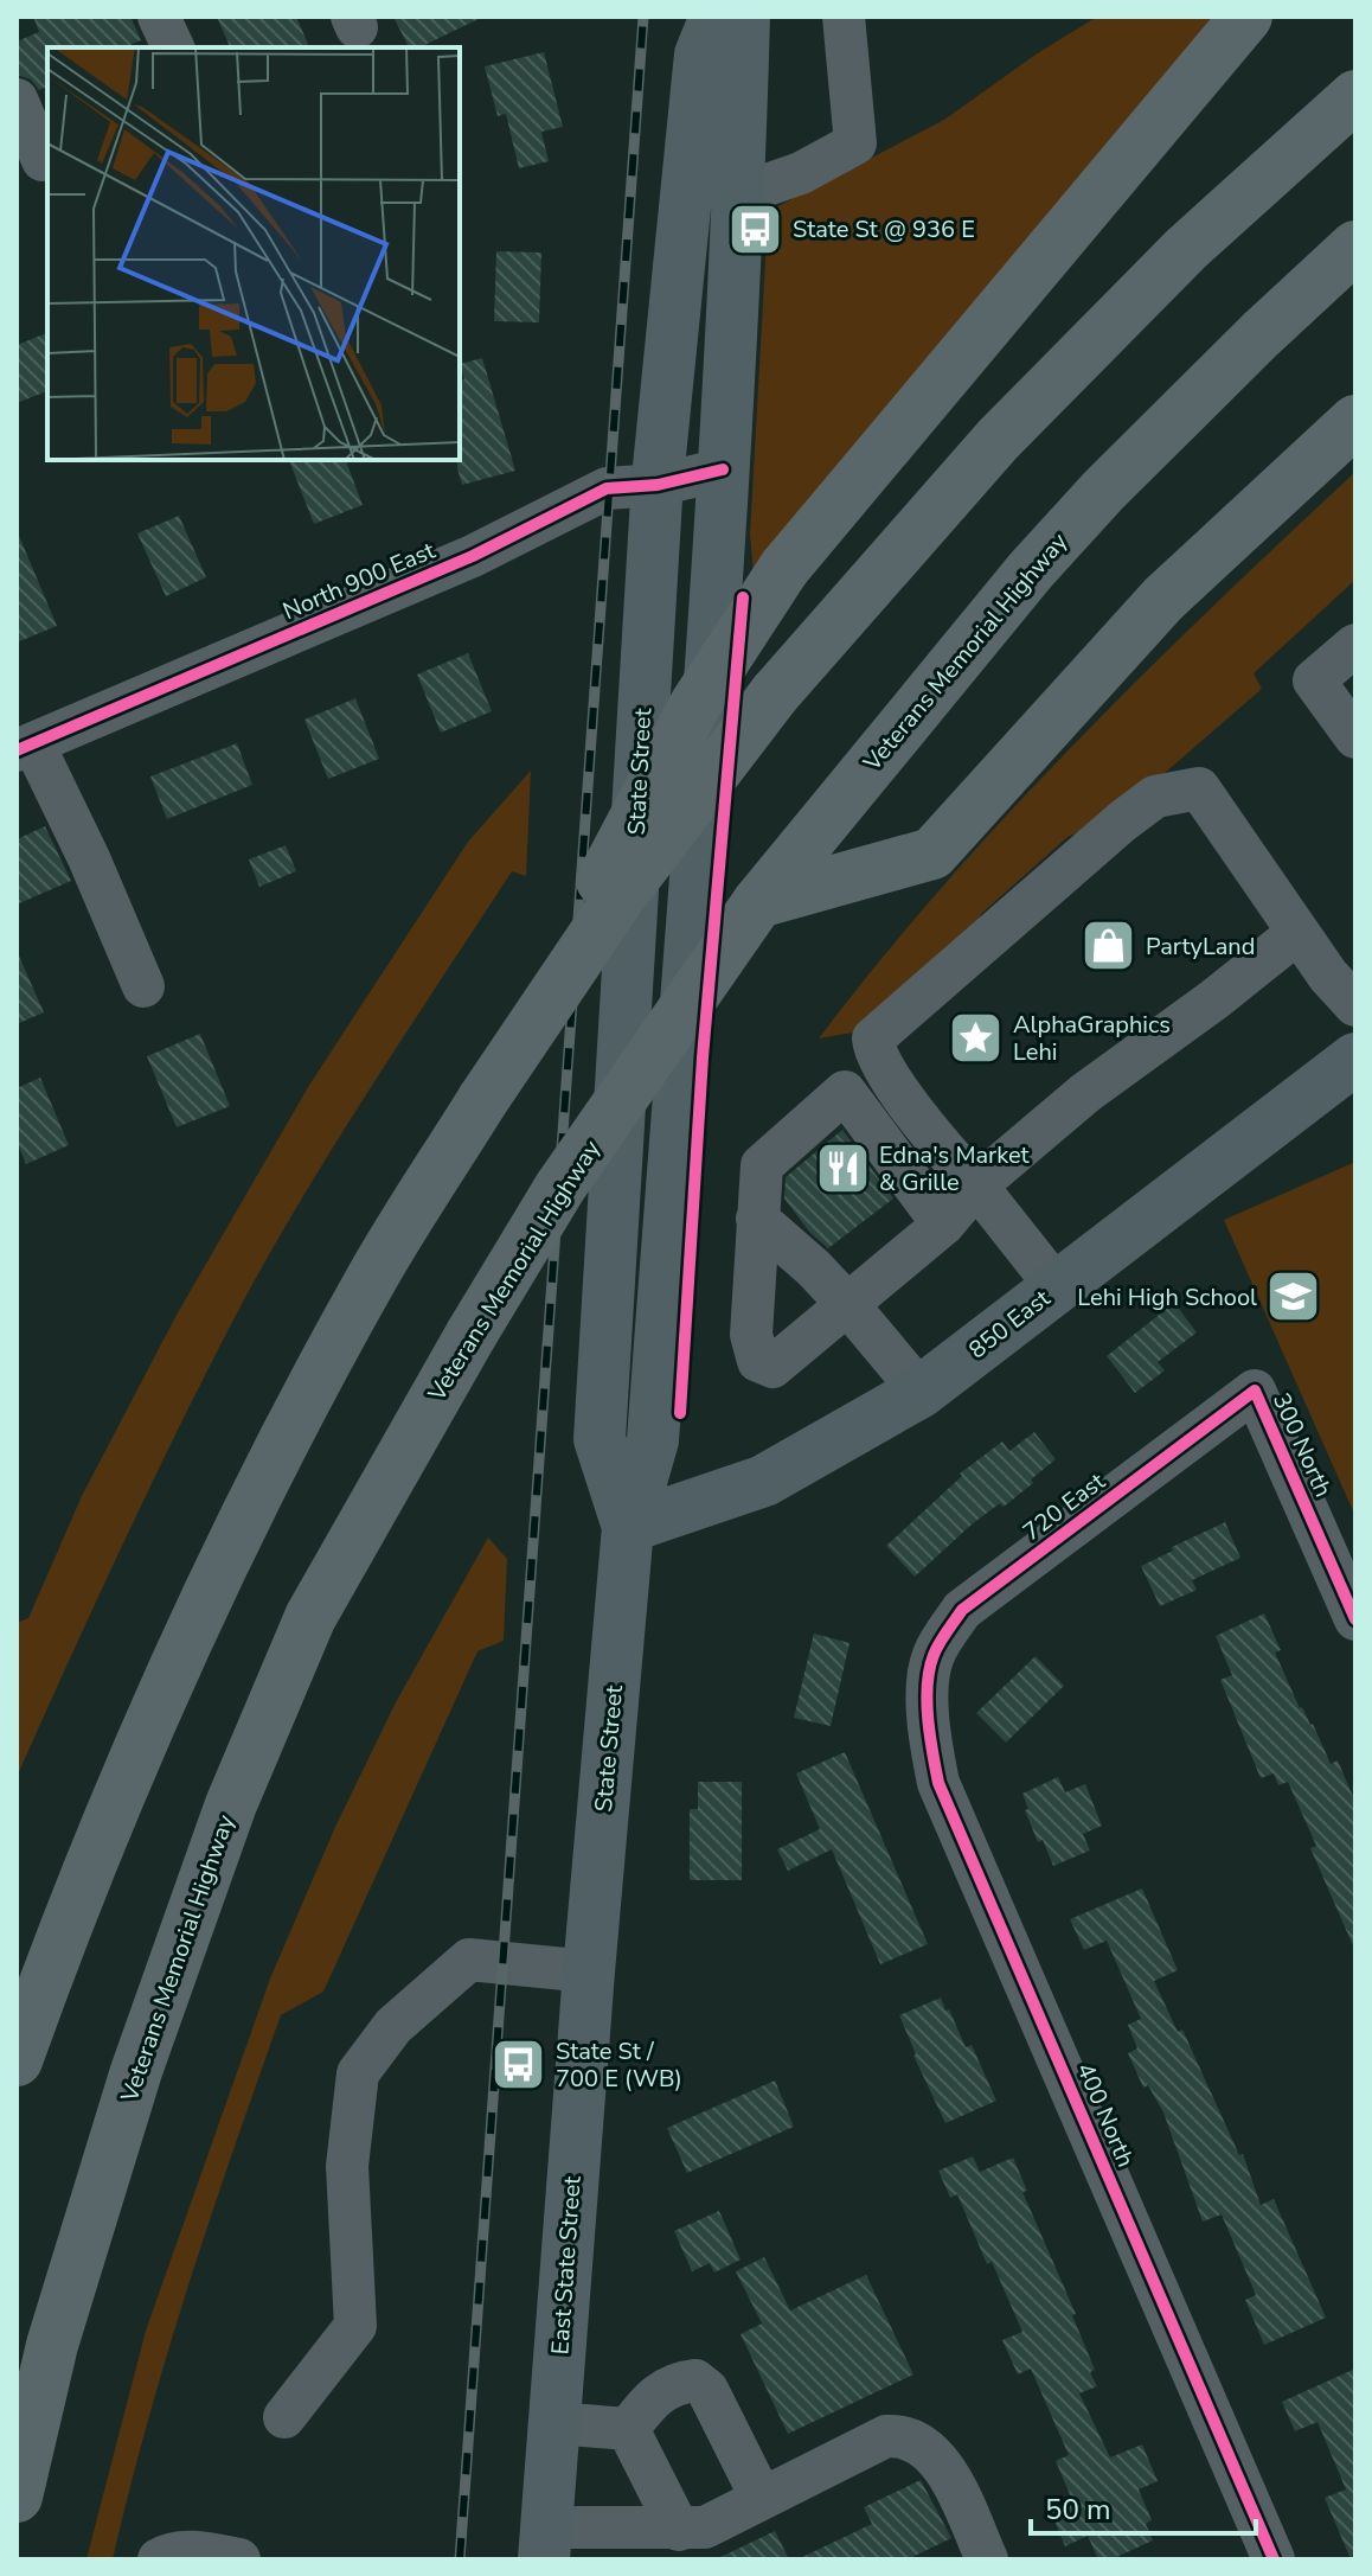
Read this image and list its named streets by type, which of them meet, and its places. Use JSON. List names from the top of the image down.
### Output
{
  "streets": {
    "highway": ["Veterans Memorial Highway"],
    "main road": ["State Street", "850 East", "East State Street"],
    "street": [
      "North 900 East",
      "300 North",
      "720 East",
      "400 North"
    ]
  },
  "crossings": [
    ["North 900 East", "State Street"],
    ["State Street", "850 East"],
    ["State Street", "East State Street"],
    ["300 North", "720 East"],
    ["720 East", "400 North"]
  ],
  "places": {
    "bus stop": ["State St @ 936 E", "State St / 700 E (WB)"],
    "shop": ["PartyLand"],
    "place": ["AlphaGraphics Lehi"],
    "restaurant": ["Edna's Market & Grille"],
    "school or university": ["Lehi High School"]
  },
  "scale_bar": "50 m"
}
